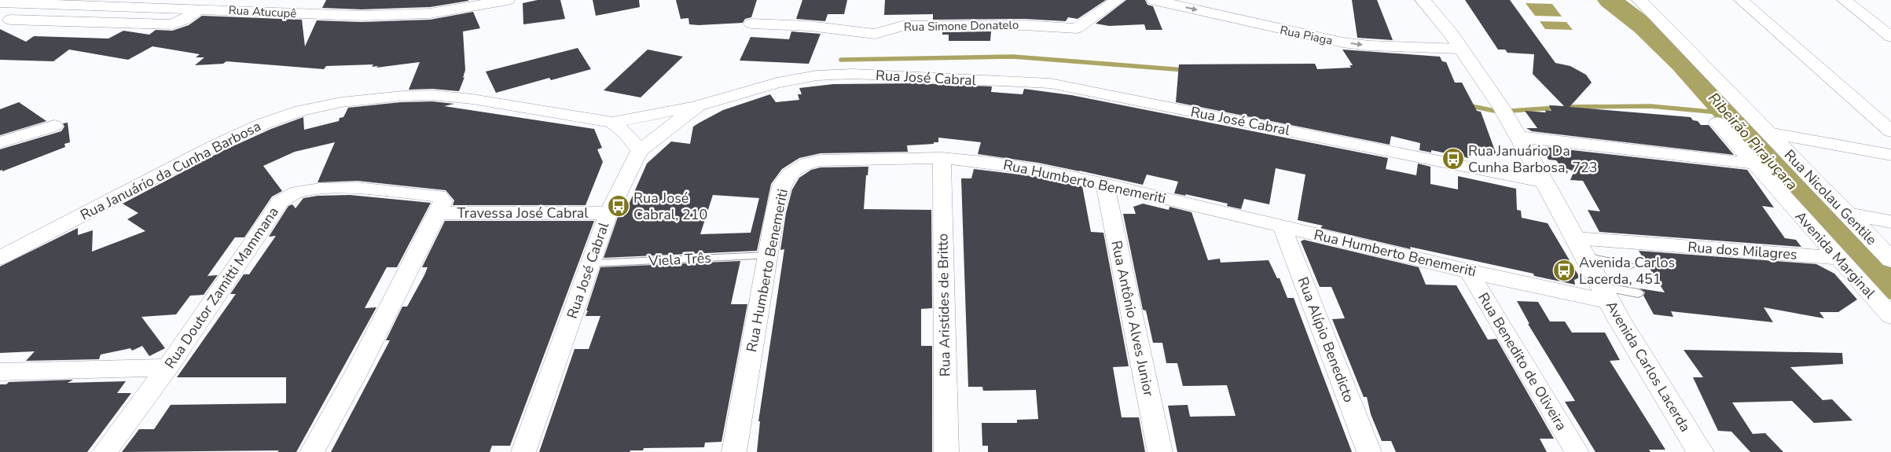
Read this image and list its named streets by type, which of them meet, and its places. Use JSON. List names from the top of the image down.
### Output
{
  "streets": {
    "main road": ["Rua Nicolau Gentile", "Avenida Carlos Lacerda"],
    "street": [
      "Rua Atucupê",
      "Rua Simone Donatelo",
      "Rua Piaga",
      "Rua José Cabral",
      "Rua Januário da Cunha Barbosa",
      "Rua Humberto Benemeriti",
      "Travessa José Cabral",
      "Rua dos Milagres",
      "Avenida Marginal",
      "Rua Doutor Zamitti Mammana",
      "Rua Aristides de Britto",
      "Rua Antônio Alves Junior",
      "Rua Alípio Benedicto",
      "Rua Benedito de Oliveira"
    ],
    "lane": ["Viela Três"]
  },
  "crossings": [
    ["Rua Piaga", "Avenida Carlos Lacerda"],
    ["Rua José Cabral", "Rua Januário da Cunha Barbosa"],
    ["Rua José Cabral", "Travessa José Cabral"],
    ["Rua José Cabral", "Viela Três"],
    ["Rua José Cabral", "Avenida Carlos Lacerda"],
    ["Rua Humberto Benemeriti", "Viela Três"],
    ["Rua Humberto Benemeriti", "Rua Aristides de Britto"],
    ["Rua Humberto Benemeriti", "Rua Antônio Alves Junior"],
    ["Rua Humberto Benemeriti", "Rua Alípio Benedicto"],
    ["Rua Humberto Benemeriti", "Rua Benedito de Oliveira"],
    ["Rua Humberto Benemeriti", "Avenida Carlos Lacerda"],
    ["Travessa José Cabral", "Rua Doutor Zamitti Mammana"],
    ["Rua dos Milagres", "Avenida Marginal"],
    ["Rua dos Milagres", "Avenida Carlos Lacerda"]
  ],
  "one_way": ["Rua Piaga"],
  "water": ["Ribeirão Pirajuçara"],
  "places": {
    "bus stop": ["Rua Januário Da Cunha Barbosa, 723", "Rua José Cabral, 210", "Avenida Carlos Lacerda, 451"]
  }
}
